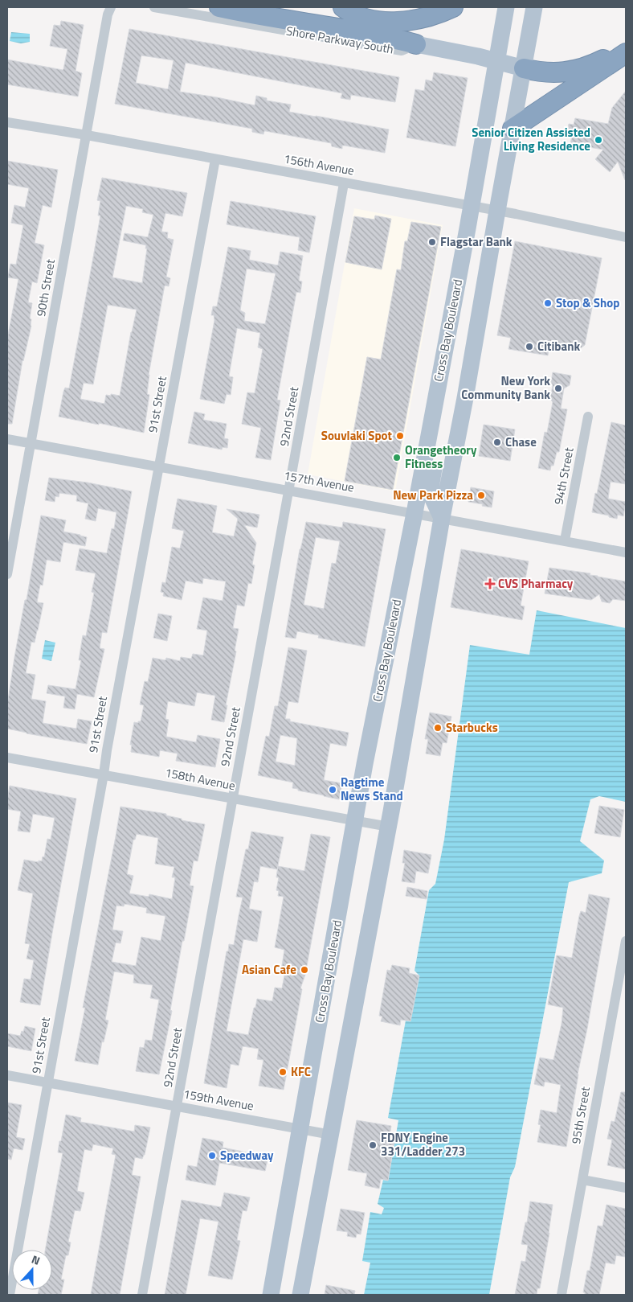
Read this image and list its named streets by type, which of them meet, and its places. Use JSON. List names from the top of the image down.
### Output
{
  "streets": {
    "main road": ["Shore Parkway South", "Cross Bay Boulevard"],
    "street": [
      "156th Avenue",
      "90th Street",
      "91st Street",
      "92nd Street",
      "94th Street",
      "157th Avenue",
      "158th Avenue",
      "159th Avenue",
      "95th Street"
    ]
  },
  "crossings": [
    ["Shore Parkway South", "Cross Bay Boulevard"],
    ["156th Avenue", "90th Street"],
    ["156th Avenue", "Cross Bay Boulevard"],
    ["156th Avenue", "91st Street"],
    ["156th Avenue", "92nd Street"],
    ["90th Street", "157th Avenue"],
    ["Cross Bay Boulevard", "157th Avenue"],
    ["Cross Bay Boulevard", "158th Avenue"],
    ["Cross Bay Boulevard", "159th Avenue"],
    ["91st Street", "157th Avenue"],
    ["91st Street", "158th Avenue"],
    ["91st Street", "159th Avenue"],
    ["92nd Street", "157th Avenue"],
    ["92nd Street", "158th Avenue"],
    ["92nd Street", "159th Avenue"],
    ["94th Street", "157th Avenue"]
  ],
  "places": {
    "other": [
      "Senior Citizen Assisted Living Residence",
      "Flagstar Bank",
      "Stop & Shop",
      "Citibank",
      "New York Community Bank",
      "Souvlaki Spot",
      "Chase",
      "Orangetheory Fitness",
      "New Park Pizza",
      "Starbucks",
      "Ragtime News Stand",
      "Asian Cafe",
      "KFC",
      "FDNY Engine 331/Ladder 273",
      "Speedway"
    ],
    "health": ["CVS Pharmacy"]
  },
  "north": "top"
}
